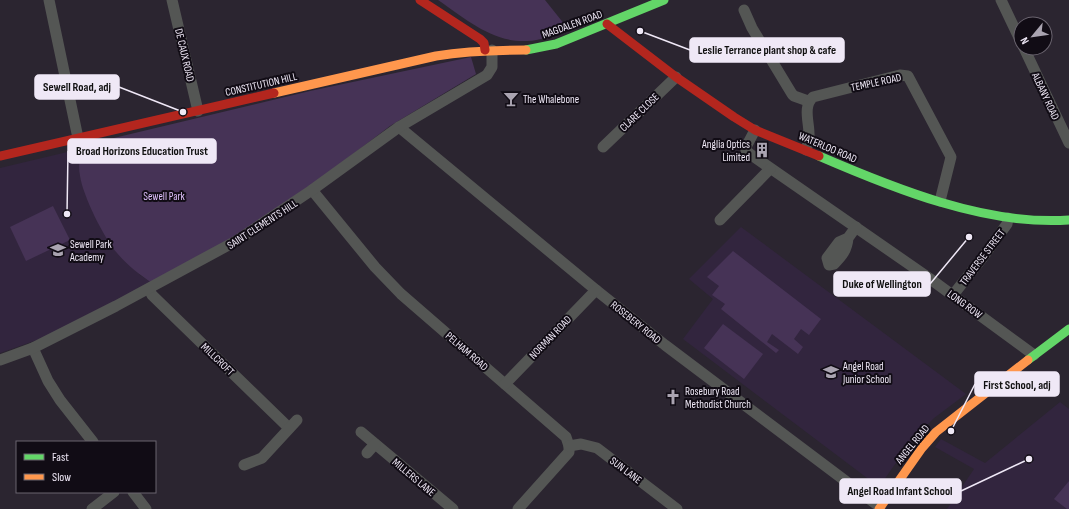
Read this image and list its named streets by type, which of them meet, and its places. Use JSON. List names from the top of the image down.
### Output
{
  "streets": {
    "street": [
      "MAGDALEN ROAD",
      "DE CAUX ROAD",
      "TEMPLE ROAD",
      "CONSTITUTION HILL",
      "ALBANY ROAD",
      "CLARE CLOSE",
      "WATERLOO ROAD",
      "SAINT CLEMENTS HILL",
      "TRAVERSE STREET",
      "LONG ROW",
      "ROSEBERY ROAD",
      "NORMAN ROAD",
      "PELHAM ROAD",
      "MILLCROFT",
      "ANGEL ROAD",
      "SUN LANE",
      "MILLERS LANE"
    ]
  },
  "crossings": [
    ["MAGDALEN ROAD", "CONSTITUTION HILL"],
    ["MAGDALEN ROAD", "WATERLOO ROAD"],
    ["DE CAUX ROAD", "CONSTITUTION HILL"],
    ["TEMPLE ROAD", "WATERLOO ROAD"],
    ["CONSTITUTION HILL", "SAINT CLEMENTS HILL"],
    ["CLARE CLOSE", "WATERLOO ROAD"],
    ["WATERLOO ROAD", "TRAVERSE STREET"],
    ["WATERLOO ROAD", "LONG ROW"],
    ["SAINT CLEMENTS HILL", "ROSEBERY ROAD"],
    ["SAINT CLEMENTS HILL", "PELHAM ROAD"],
    ["SAINT CLEMENTS HILL", "MILLCROFT"],
    ["TRAVERSE STREET", "LONG ROW"],
    ["LONG ROW", "ANGEL ROAD"],
    ["ROSEBERY ROAD", "NORMAN ROAD"],
    ["ROSEBERY ROAD", "ANGEL ROAD"],
    ["NORMAN ROAD", "PELHAM ROAD"],
    ["PELHAM ROAD", "SUN LANE"]
  ],
  "parks": ["Sewell Park"],
  "places": {
    "other": [
      "Leslie Terrance plant shop & cafe",
      "Sewell Road, adj",
      "Broad Horizons Education Trust",
      "Duke of Wellington",
      "First School, adj",
      "Angel Road Infant School"
    ],
    "bar": ["The Whalebone"],
    "building": ["Anglia Optics Limited"],
    "school or university": ["Sewell Park Academy", "Angel Road Junior School"],
    "church": ["Rosebury Road Methodist Church"]
  },
  "legend": ["Fast", "Slow"],
  "north": "bottom left"
}
